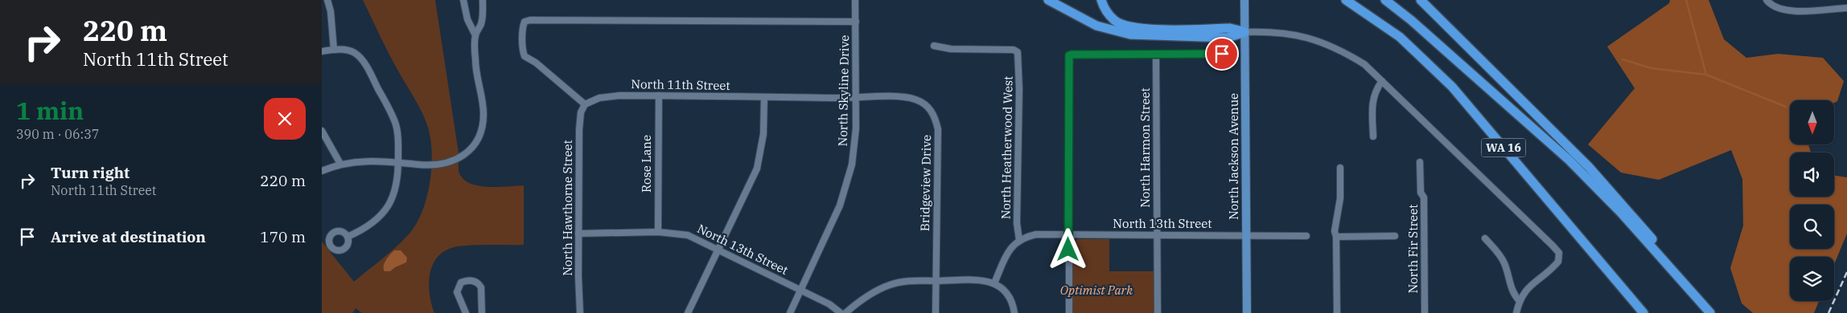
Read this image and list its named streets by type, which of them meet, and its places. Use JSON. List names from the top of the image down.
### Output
{
  "streets": {
    "highway": ["WA 16"],
    "main road": ["North Jackson Avenue"],
    "street": [
      "North 11th Street",
      "North Skyline Drive",
      "North Heatherwood West",
      "North Harmon Street",
      "Rose Lane",
      "Bridgeview Drive",
      "North Hawthorne Street",
      "North 13th Street",
      "North Fir Street"
    ]
  },
  "crossings": [
    ["North 11th Street", "North Skyline Drive"],
    ["North 11th Street", "Rose Lane"],
    ["North 11th Street", "Bridgeview Drive"],
    ["North 11th Street", "North Hawthorne Street"],
    ["North Skyline Drive", "Bridgeview Drive"],
    ["North Skyline Drive", "North 13th Street"],
    ["North Heatherwood West", "North 13th Street"],
    ["North Harmon Street", "North 13th Street"],
    ["North Jackson Avenue", "North 13th Street"],
    ["Rose Lane", "North 13th Street"],
    ["North Hawthorne Street", "North 13th Street"]
  ],
  "parks": ["Optimist Park"],
  "north": "bottom",
  "page": {
    "turn": ["220 m", "North 11th Street"],
    "heading": ["1 min", "390 m · 06:37"],
    "list": [
      {
        "name": "Turn right",
        "note": "North 11th Street",
        "value": "220 m"
      },
      {
        "name": "Arrive at destination",
        "value": "170 m"
      }
    ]
  }
}
